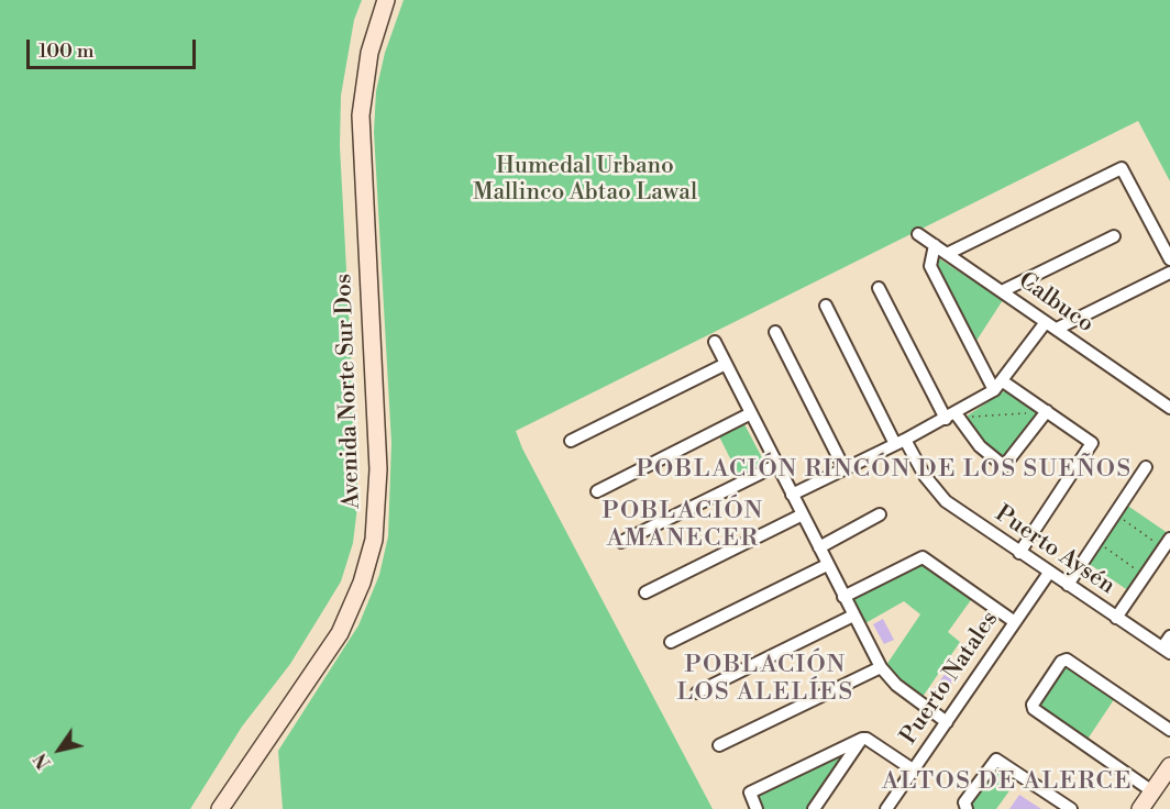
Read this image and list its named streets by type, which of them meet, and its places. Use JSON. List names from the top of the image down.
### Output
{
  "streets": {
    "main road": ["Avenida Norte Sur Dos"],
    "street": ["Calbuco", "Puerto Aysén", "Puerto Natales"]
  },
  "crossings": [
    ["Puerto Aysén", "Puerto Natales"]
  ],
  "districts": [
    "POBLACIÓN RINCÓN DE LOS SUEÑOS",
    "POBLACIÓN AMANECER",
    "POBLACIÓN LOS ALELÍES",
    "ALTOS DE ALERCE"
  ],
  "parks": ["Humedal Urbano Mallinco Abtao Lawal"],
  "scale_bar": "100 m",
  "north": "bottom left"
}
